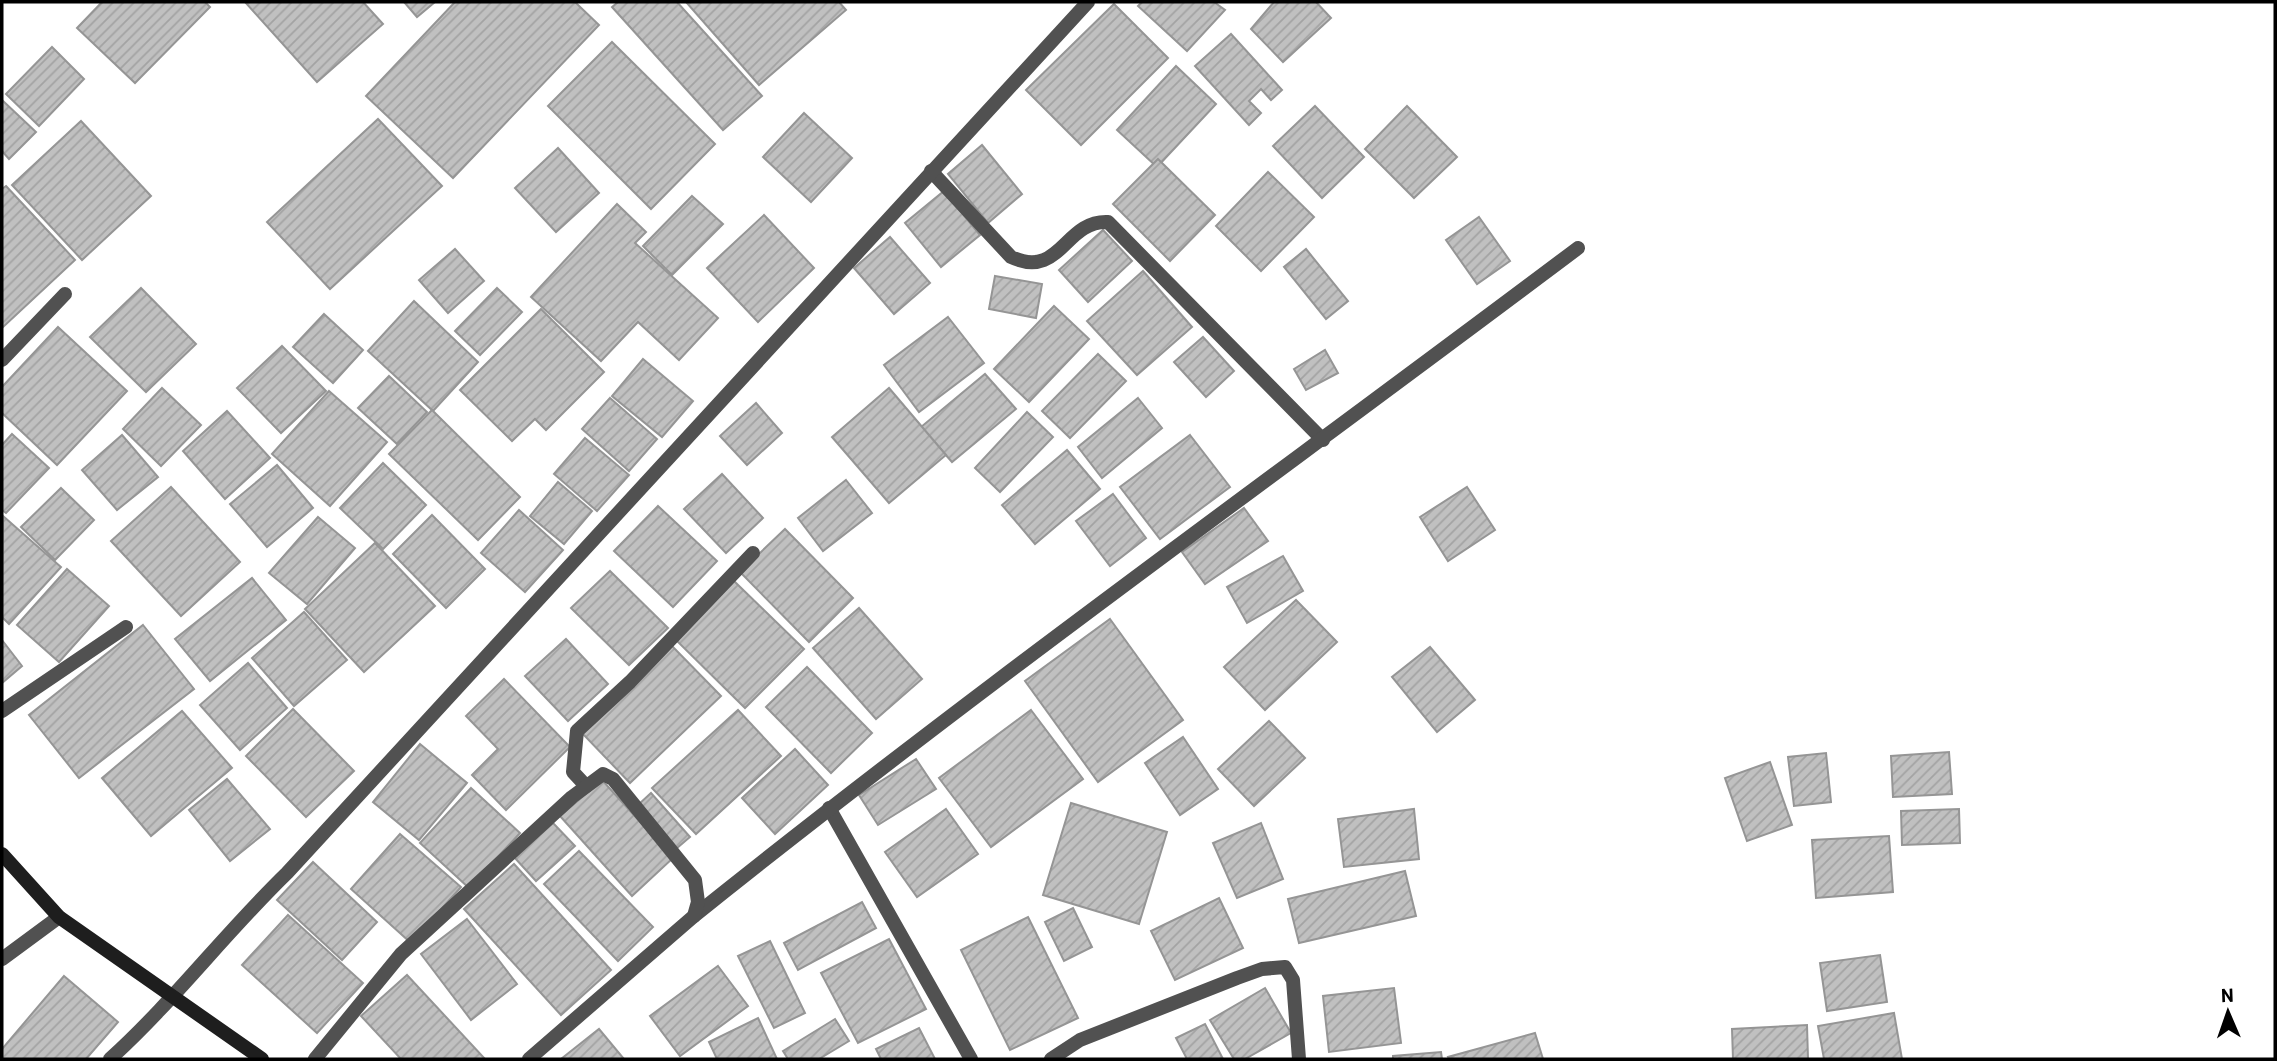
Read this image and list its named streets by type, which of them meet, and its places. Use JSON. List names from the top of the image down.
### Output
{
  "north": "top"
}
